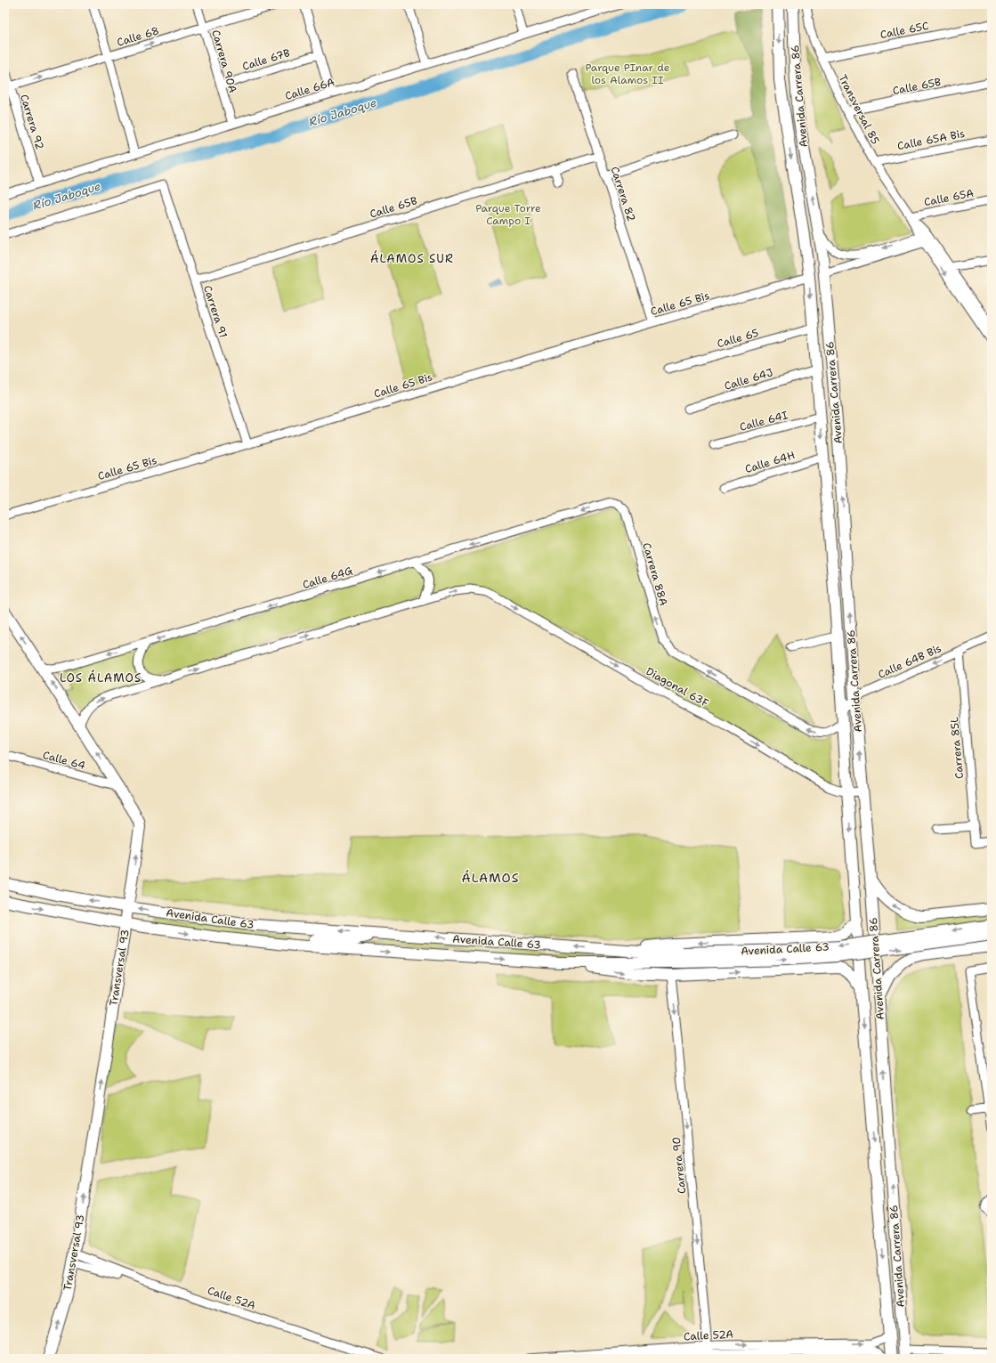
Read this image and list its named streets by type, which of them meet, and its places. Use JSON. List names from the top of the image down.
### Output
{
  "streets": {
    "main road": ["Avenida Carrera 86", "Avenida Calle 63", "Transversal 93"],
    "street": [
      "Calle 65C",
      "Calle 68",
      "Calle 67B",
      "Carrera 90A",
      "Calle 65B",
      "Calle 66A",
      "Transversal 85",
      "Carrera 92",
      "Calle 65A Bis",
      "Carrera 82",
      "Calle 65A",
      "Calle 65 Bis",
      "Carrera 91",
      "Calle 65",
      "Calle 64J",
      "Calle 64I",
      "Calle 64H",
      "Carrera 88A",
      "Calle 64G",
      "Calle 64B Bis",
      "Diagonal 63F",
      "Carrera 85L",
      "Calle 64",
      "Carrera 90",
      "Calle 52A"
    ]
  },
  "crossings": [
    ["Calle 65C", "Transversal 85"],
    ["Calle 68", "Carrera 90A"],
    ["Calle 68", "Carrera 92"],
    ["Calle 67B", "Carrera 90A"],
    ["Carrera 90A", "Calle 66A"],
    ["Calle 65B", "Transversal 85"],
    ["Calle 65B", "Carrera 82"],
    ["Calle 65B", "Carrera 91"],
    ["Calle 66A", "Carrera 92"],
    ["Avenida Carrera 86", "Calle 65 Bis"],
    ["Avenida Carrera 86", "Calle 65"],
    ["Avenida Carrera 86", "Calle 64J"],
    ["Avenida Carrera 86", "Calle 64I"],
    ["Avenida Carrera 86", "Calle 64H"],
    ["Avenida Carrera 86", "Carrera 88A"],
    ["Avenida Carrera 86", "Calle 64B Bis"],
    ["Avenida Carrera 86", "Diagonal 63F"],
    ["Avenida Carrera 86", "Calle 52A"],
    ["Transversal 85", "Calle 65A Bis"],
    ["Transversal 85", "Calle 65A"],
    ["Carrera 82", "Calle 65 Bis"],
    ["Calle 65 Bis", "Carrera 91"],
    ["Carrera 88A", "Calle 64G"],
    ["Carrera 88A", "Calle 64B Bis"],
    ["Calle 64G", "Transversal 93"],
    ["Calle 64B Bis", "Carrera 85L"],
    ["Calle 64", "Transversal 93"],
    ["Avenida Calle 63", "Transversal 93"],
    ["Transversal 93", "Calle 52A"],
    ["Carrera 90", "Calle 52A"]
  ],
  "one_way": [
    "Calle 68",
    "Carrera 88A",
    "Calle 64B Bis",
    "Diagonal 63F",
    "Transversal 93",
    "Carrera 90"
  ],
  "districts": ["ÁLAMOS SUR", "LOS ÁLAMOS", "ÁLAMOS"],
  "water": ["Río Jaboque"],
  "parks": ["Parque PInar de los Alamos II", "Parque Torre Campo I"]
}
